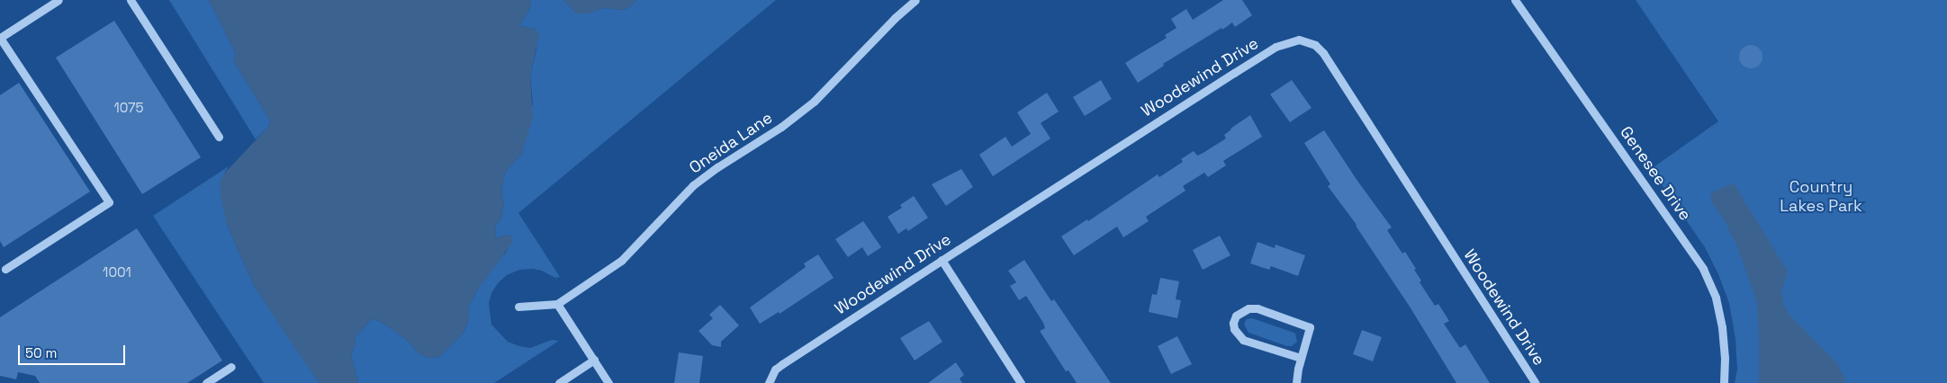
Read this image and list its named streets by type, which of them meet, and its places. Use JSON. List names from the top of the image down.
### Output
{
  "streets": {
    "street": ["Woodewind Drive", "Oneida Lane", "Genesee Drive"]
  },
  "parks": ["Country Lakes Park"],
  "house_numbers": ["1075", "1001"],
  "scale_bar": "50 m"
}
